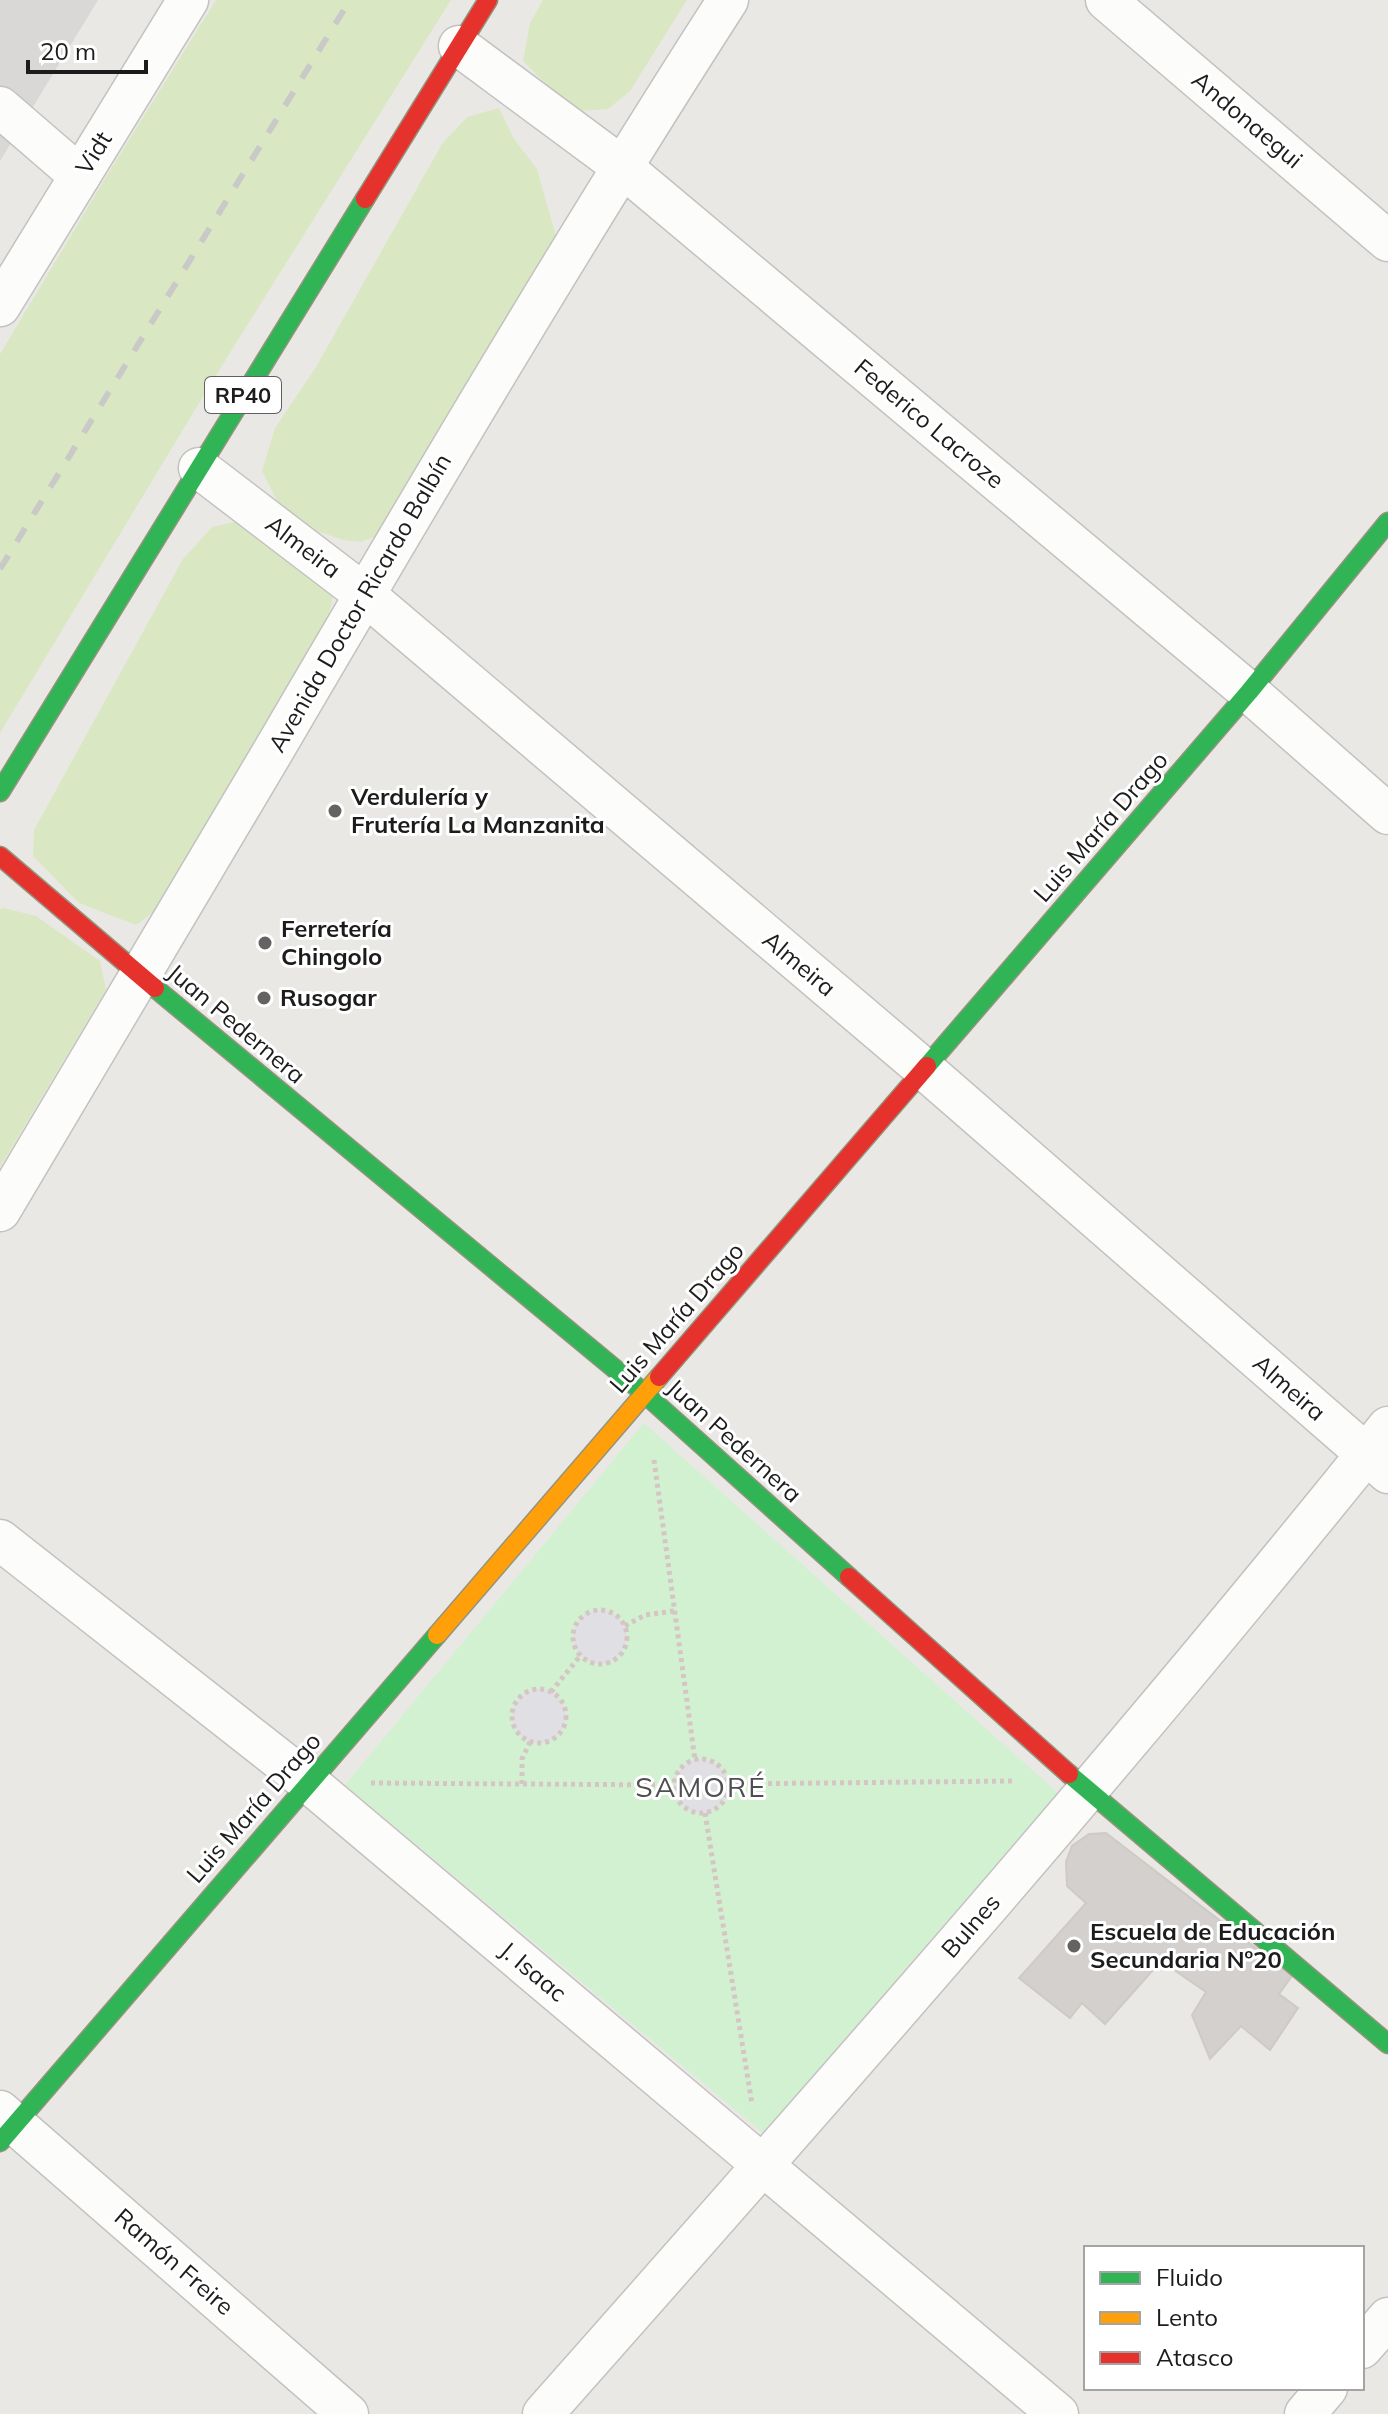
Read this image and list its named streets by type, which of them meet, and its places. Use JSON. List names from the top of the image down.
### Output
{
  "streets": {
    "street": [
      "Andonaegui",
      "Vidt",
      "RP40",
      "Federico Lacroze",
      "Almeira",
      "Avenida Doctor Ricardo Balbín",
      "Luis María Drago",
      "Juan Pedernera",
      "Bulnes",
      "J. Isaac",
      "Ramón Freire"
    ]
  },
  "crossings": [
    ["RP40", "Federico Lacroze"],
    ["RP40", "Almeira"],
    ["Federico Lacroze", "Avenida Doctor Ricardo Balbín"],
    ["Federico Lacroze", "Luis María Drago"],
    ["Almeira", "Avenida Doctor Ricardo Balbín"],
    ["Almeira", "Luis María Drago"],
    ["Almeira", "Bulnes"],
    ["Avenida Doctor Ricardo Balbín", "Juan Pedernera"],
    ["Luis María Drago", "Juan Pedernera"],
    ["Luis María Drago", "J. Isaac"],
    ["Luis María Drago", "Ramón Freire"],
    ["Juan Pedernera", "Bulnes"],
    ["Bulnes", "J. Isaac"]
  ],
  "districts": ["SAMORÉ"],
  "places": [
    "Verdulería y Frutería La Manzanita",
    "Ferretería Chingolo",
    "Rusogar",
    "Escuela de Educación Secundaria Nº20"
  ],
  "legend": ["Fluido", "Lento", "Atasco"],
  "scale_bar": "20 m"
}
